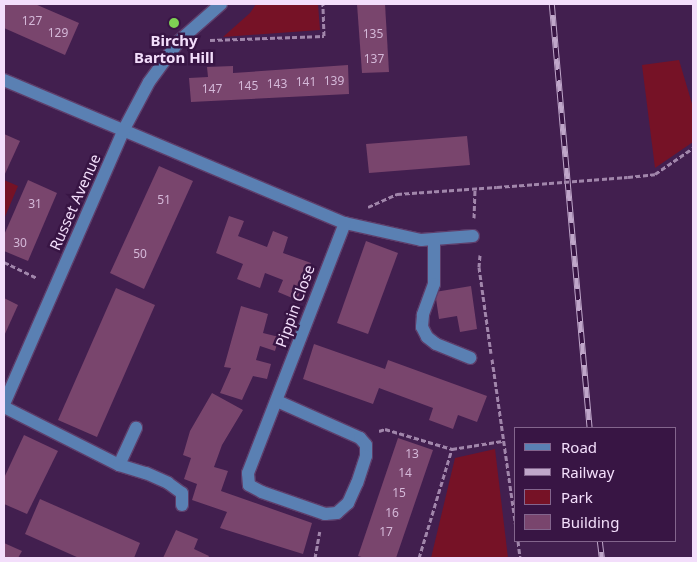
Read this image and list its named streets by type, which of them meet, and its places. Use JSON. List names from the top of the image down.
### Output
{
  "streets": {
    "street": ["Russet Avenue", "Pippin Close"]
  },
  "places": ["Birchy Barton Hill"],
  "house_numbers": [
    "127",
    "129",
    "135",
    "137",
    "139",
    "141",
    "143",
    "145",
    "147",
    "51",
    "31",
    "30",
    "50",
    "13",
    "14",
    "15",
    "16",
    "17"
  ],
  "legend": [
    "Road",
    "Railway",
    "Park",
    "Building"
  ]
}
